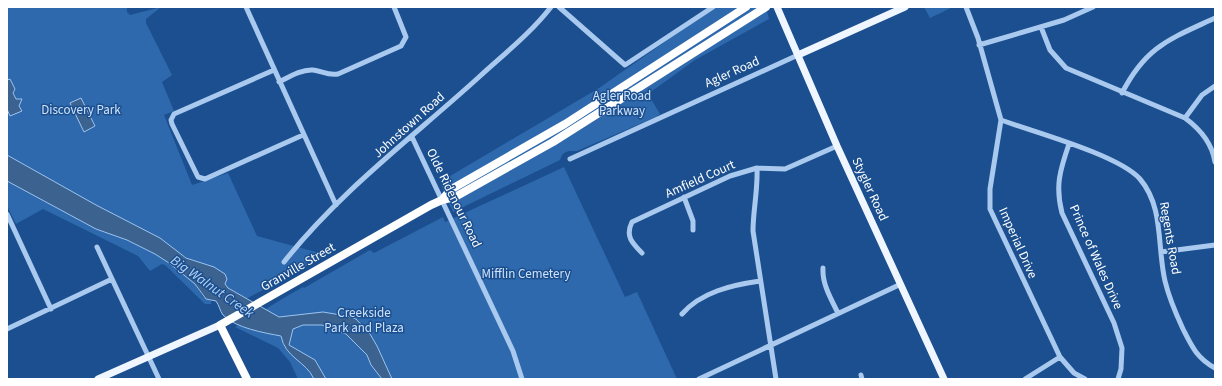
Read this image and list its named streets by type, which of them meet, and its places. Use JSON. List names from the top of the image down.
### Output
{
  "streets": {
    "highway": ["Granville Street"],
    "main road": ["Agler Road", "Stygler Road"],
    "street": [
      "Johnstown Road",
      "Amfield Court",
      "Olde Ridenour Road",
      "Regents Road",
      "Imperial Drive",
      "Prince of Wales Drive"
    ]
  },
  "crossings": [
    ["Agler Road", "Stygler Road"],
    ["Johnstown Road", "Olde Ridenour Road"],
    ["Amfield Court", "Stygler Road"],
    ["Olde Ridenour Road", "Granville Street"],
    ["Regents Road", "Imperial Drive"],
    ["Regents Road", "Prince of Wales Drive"]
  ],
  "water": ["Big Walnut Creek"],
  "parks": [
    "Agler Road Parkway",
    "Discovery Park",
    "Mifflin Cemetery",
    "Creekside Park and Plaza"
  ]
}
